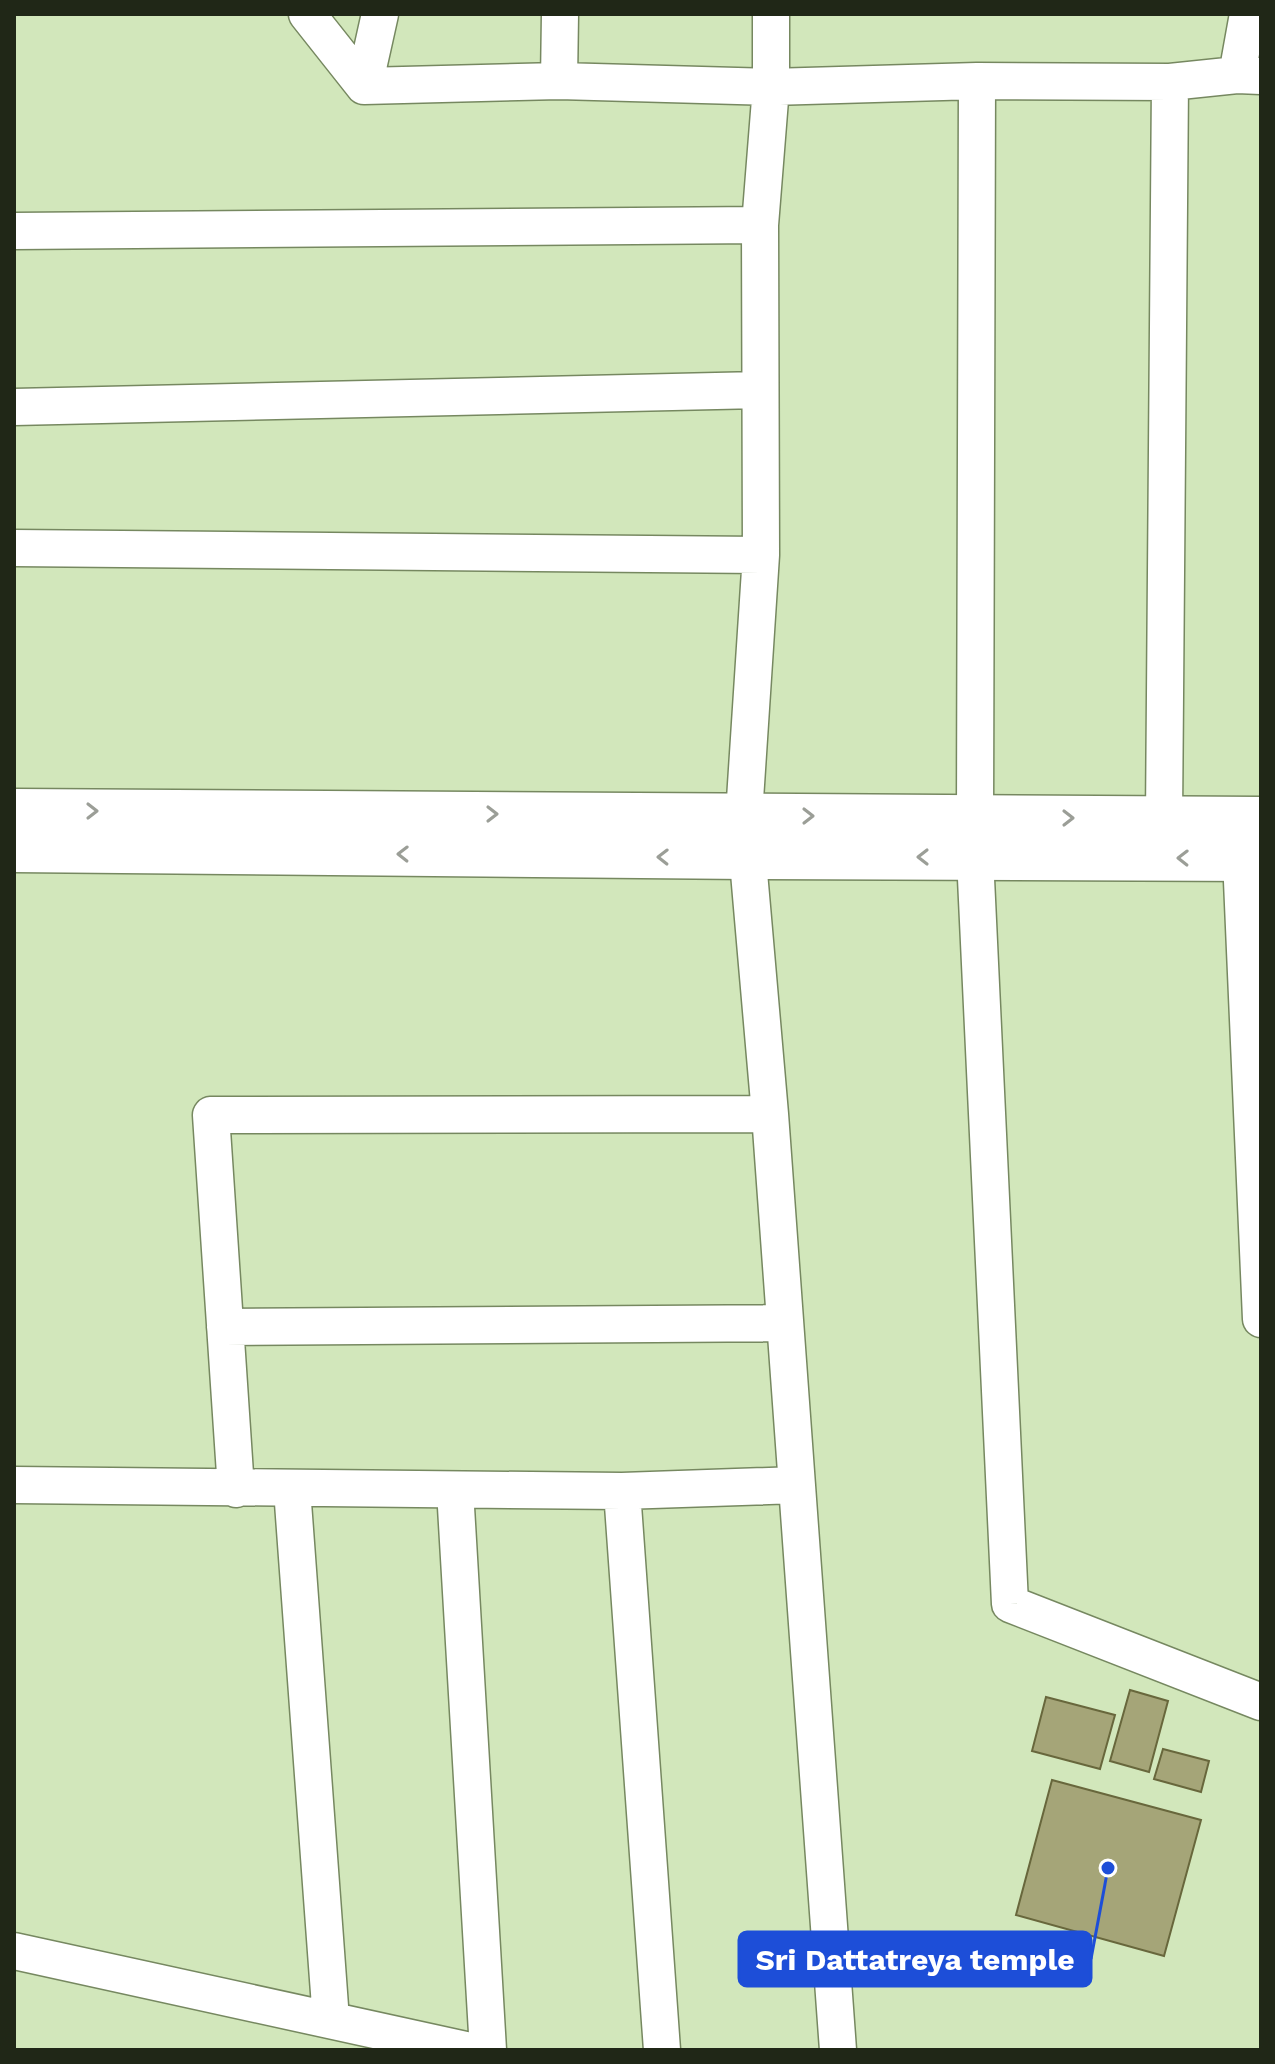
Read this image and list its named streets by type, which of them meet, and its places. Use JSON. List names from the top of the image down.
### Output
{
  "places": ["Sri Dattatreya temple"]
}
